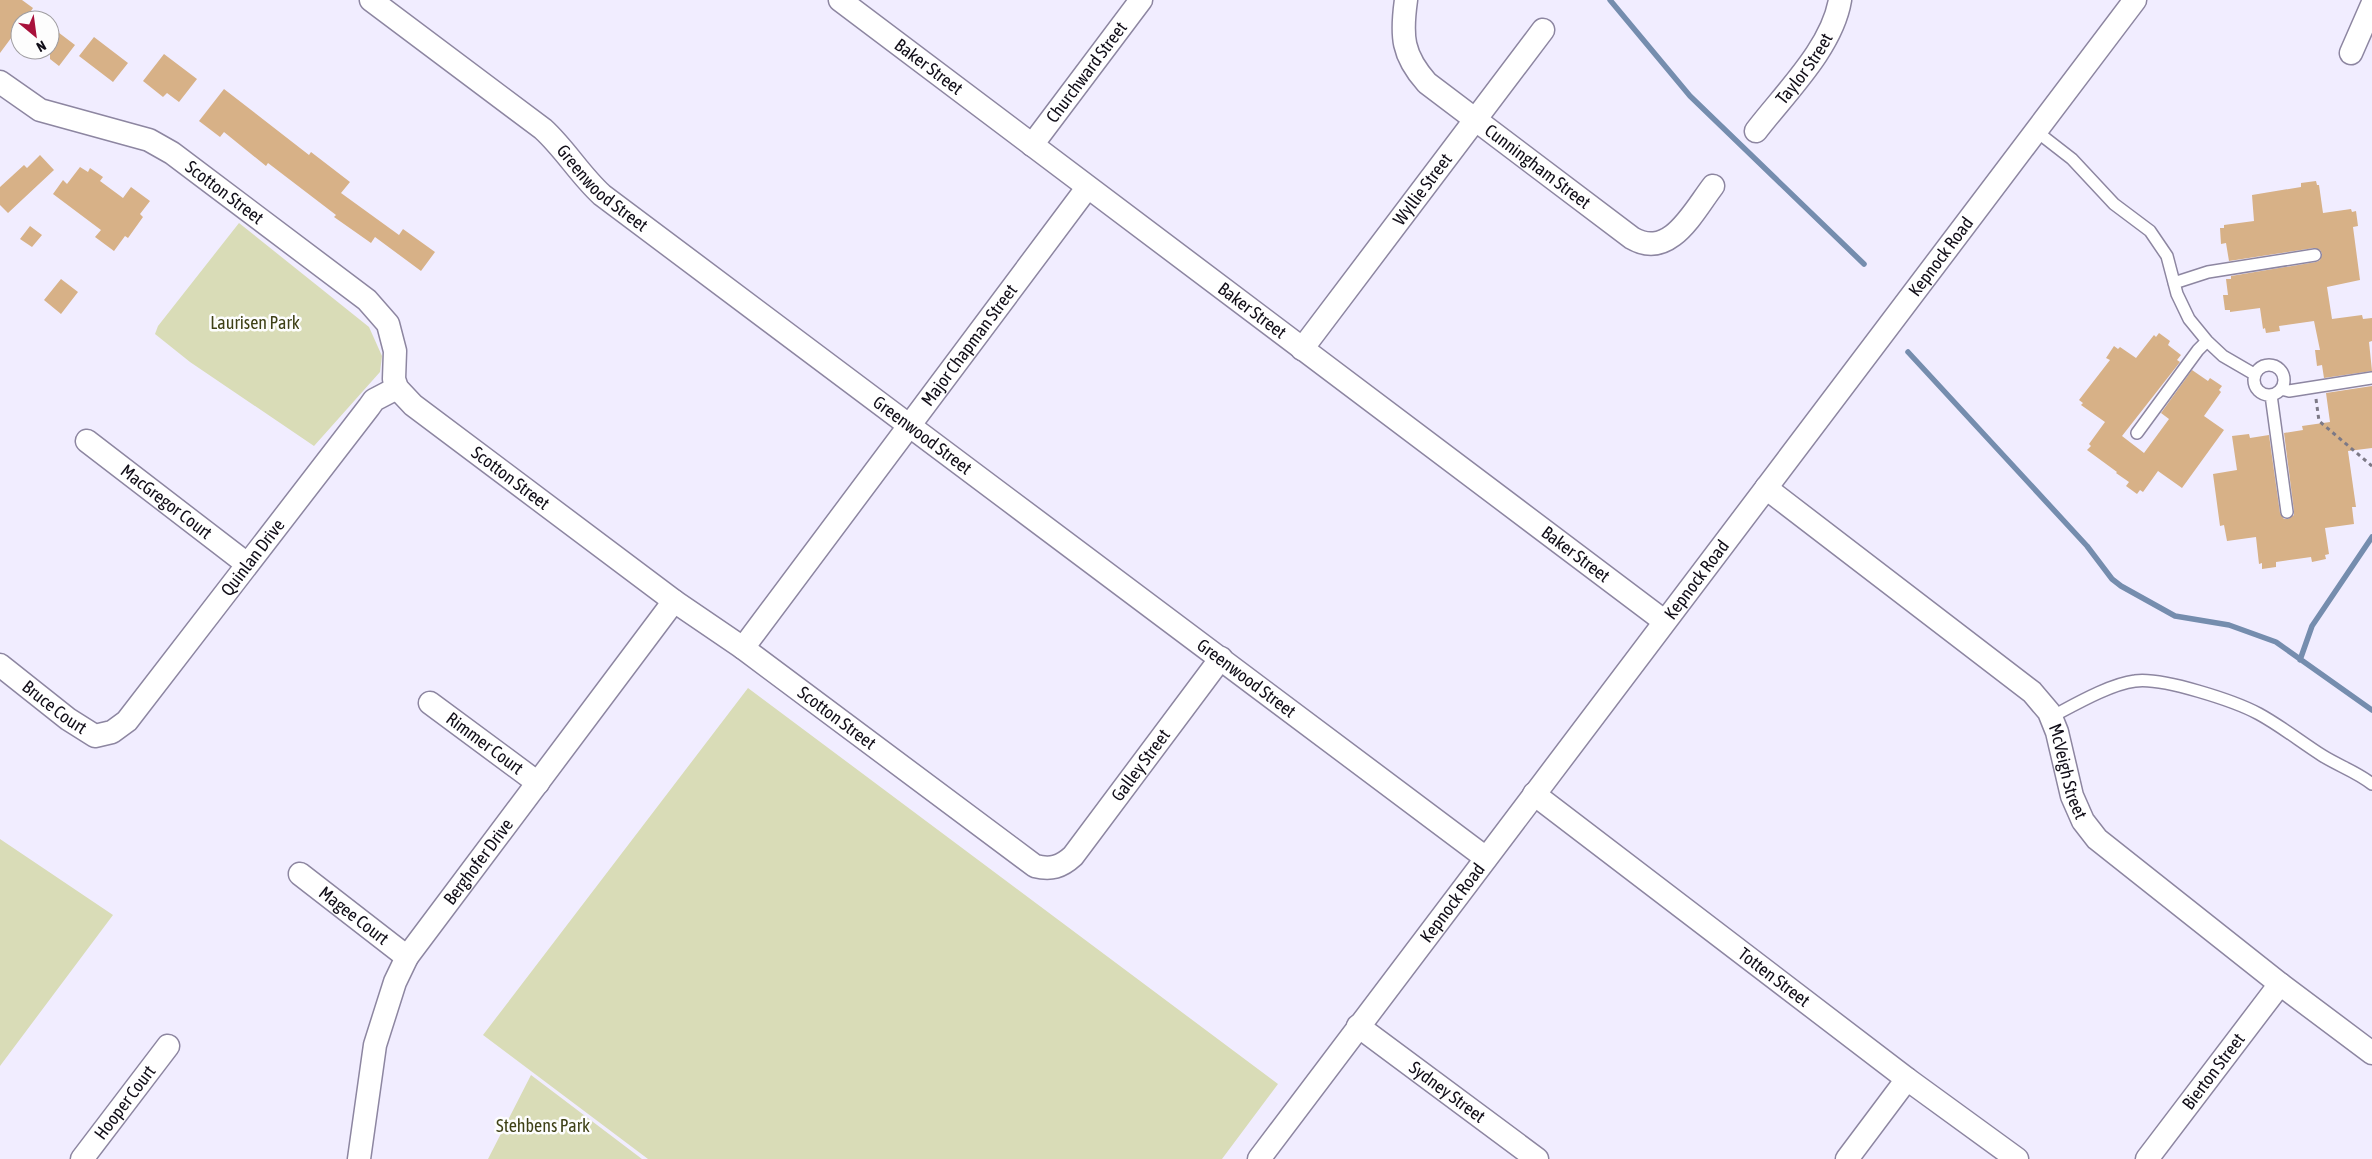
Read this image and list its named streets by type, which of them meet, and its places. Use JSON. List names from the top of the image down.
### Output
{
  "streets": {
    "street": [
      "Baker Street",
      "Taylor Street",
      "Churchward Street",
      "Cunningham Street",
      "Greenwood Street",
      "Wyllie Street",
      "Scotton Street",
      "Kepnock Road",
      "Major Chapman Street",
      "MacGregor Court",
      "Quinlan Drive",
      "Bruce Court",
      "Rimmer Court",
      "Galley Street",
      "McVeigh Street",
      "Berghofer Drive",
      "Magee Court",
      "Totten Street",
      "Bierton Street",
      "Sydney Street",
      "Hooper Court"
    ]
  },
  "crossings": [
    ["Baker Street", "Churchward Street"],
    ["Baker Street", "Wyllie Street"],
    ["Baker Street", "Kepnock Road"],
    ["Baker Street", "Major Chapman Street"],
    ["Cunningham Street", "Wyllie Street"],
    ["Greenwood Street", "Kepnock Road"],
    ["Greenwood Street", "Major Chapman Street"],
    ["Greenwood Street", "Galley Street"],
    ["Scotton Street", "Major Chapman Street"],
    ["Scotton Street", "Quinlan Drive"],
    ["Scotton Street", "Galley Street"],
    ["Scotton Street", "Berghofer Drive"],
    ["Kepnock Road", "McVeigh Street"],
    ["Kepnock Road", "Totten Street"],
    ["Kepnock Road", "Sydney Street"],
    ["MacGregor Court", "Quinlan Drive"],
    ["Quinlan Drive", "Bruce Court"],
    ["Rimmer Court", "Berghofer Drive"],
    ["McVeigh Street", "Bierton Street"],
    ["Berghofer Drive", "Magee Court"]
  ],
  "parks": ["Laurisen Park", "Stehbens Park"],
  "north": "bottom right"
}
